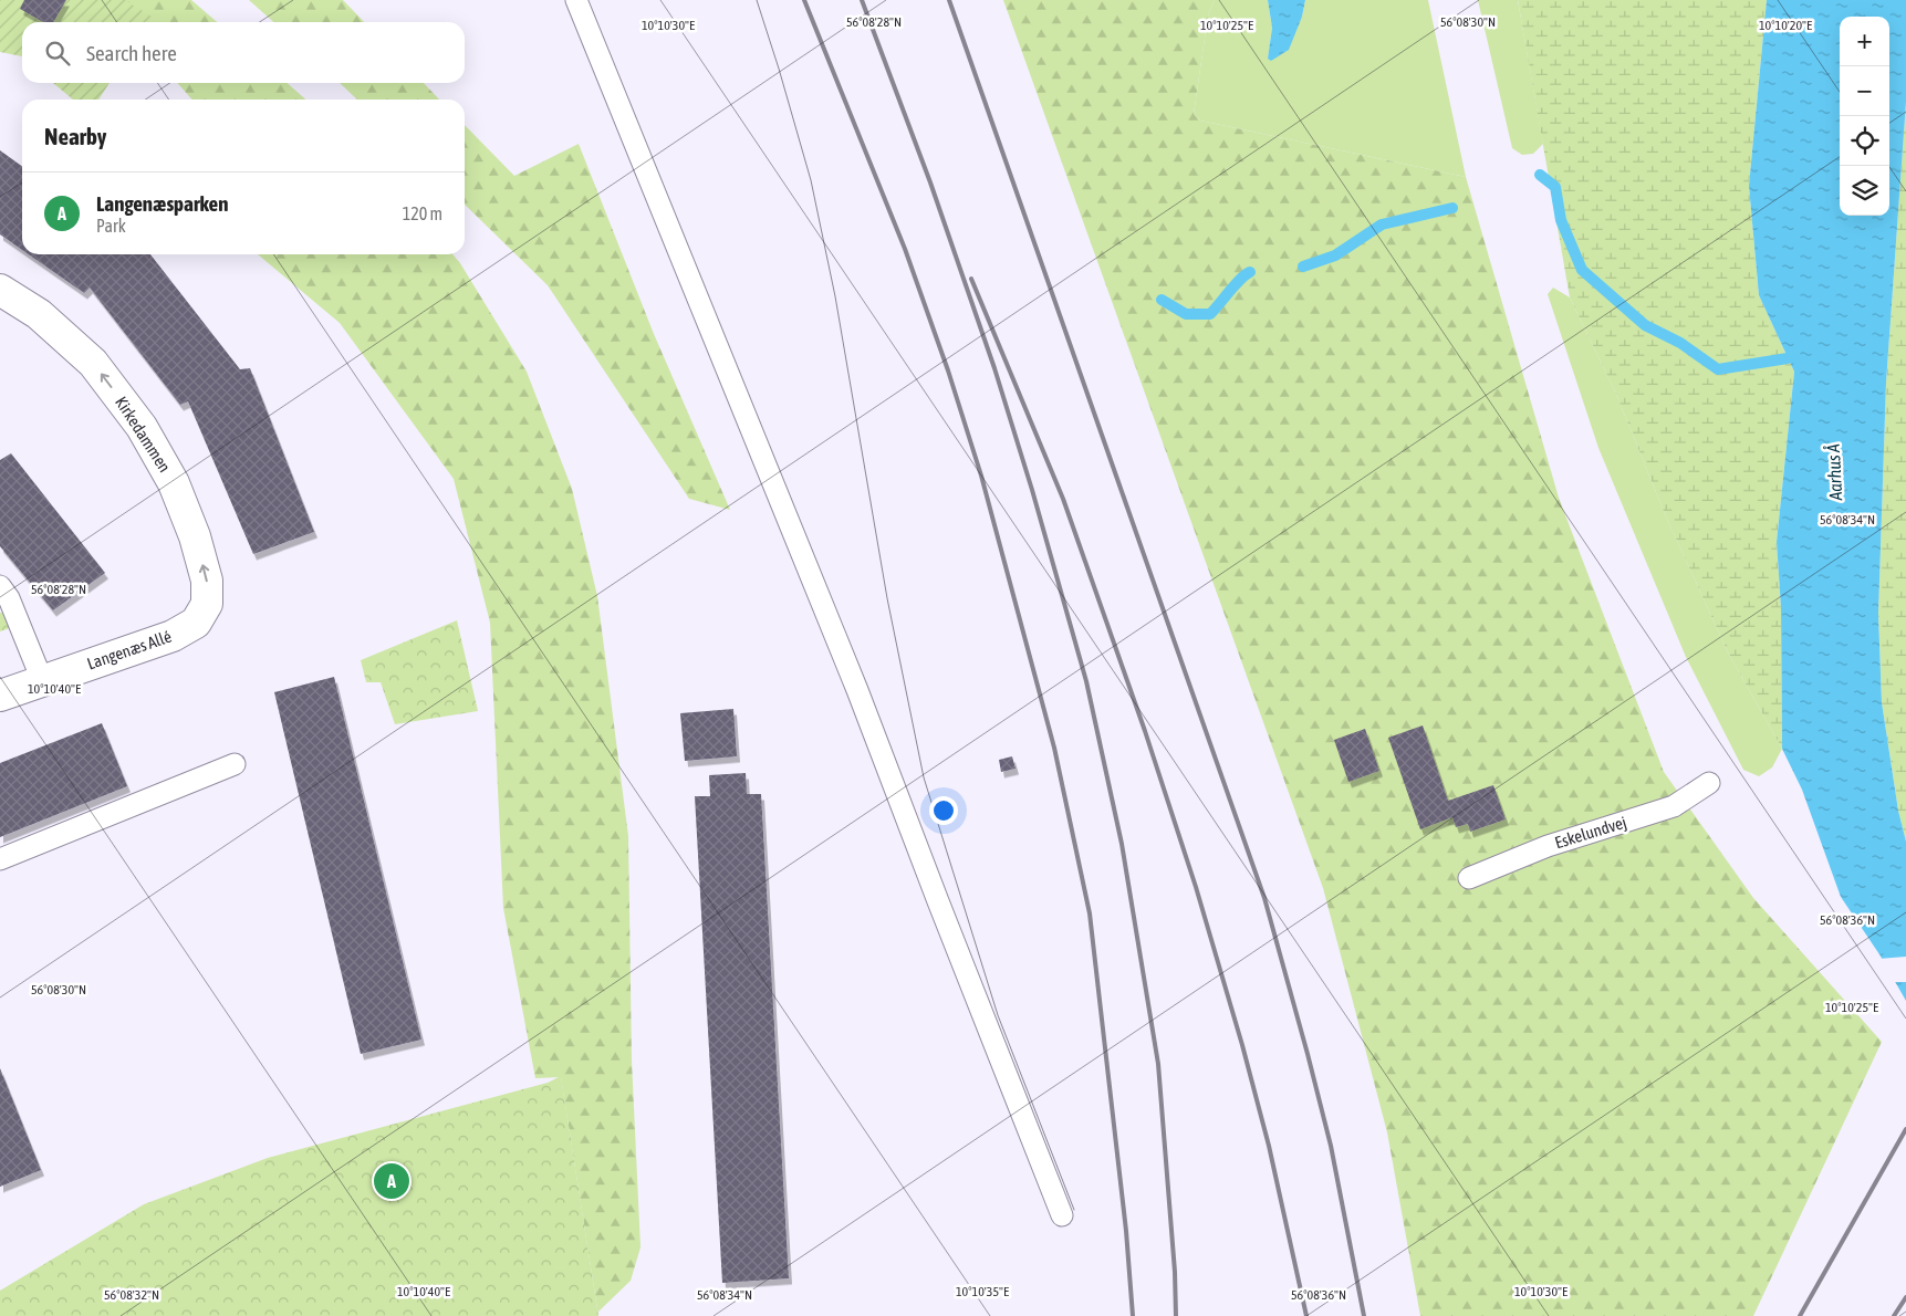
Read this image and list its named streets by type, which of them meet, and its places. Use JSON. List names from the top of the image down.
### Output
{
  "streets": {
    "street": ["Kirkedammen", "Langenæs Allé"],
    "lane": ["Eskelundvej"]
  },
  "crossings": [
    ["Kirkedammen", "Langenæs Allé"]
  ],
  "one_way": ["Kirkedammen"],
  "water": ["Aarhus Å"],
  "page": {
    "map_buttons": ["+", "−"],
    "search": "Search here",
    "heading": "Nearby",
    "list": [
      {
        "mark": "A",
        "name": "Langenæsparken",
        "note": "Park",
        "value": "120 m"
      }
    ],
    "pins": "A"
  },
  "coordinates": [
    "56°08'28\"N",
    "56°08'30\"N",
    "10°10'30\"E",
    "10°10'25\"E",
    "10°10'20\"E",
    "56°08'34\"N",
    "10°10'40\"E",
    "56°08'36\"N",
    "10°10'35\"E",
    "56°08'32\"N"
  ]
}
